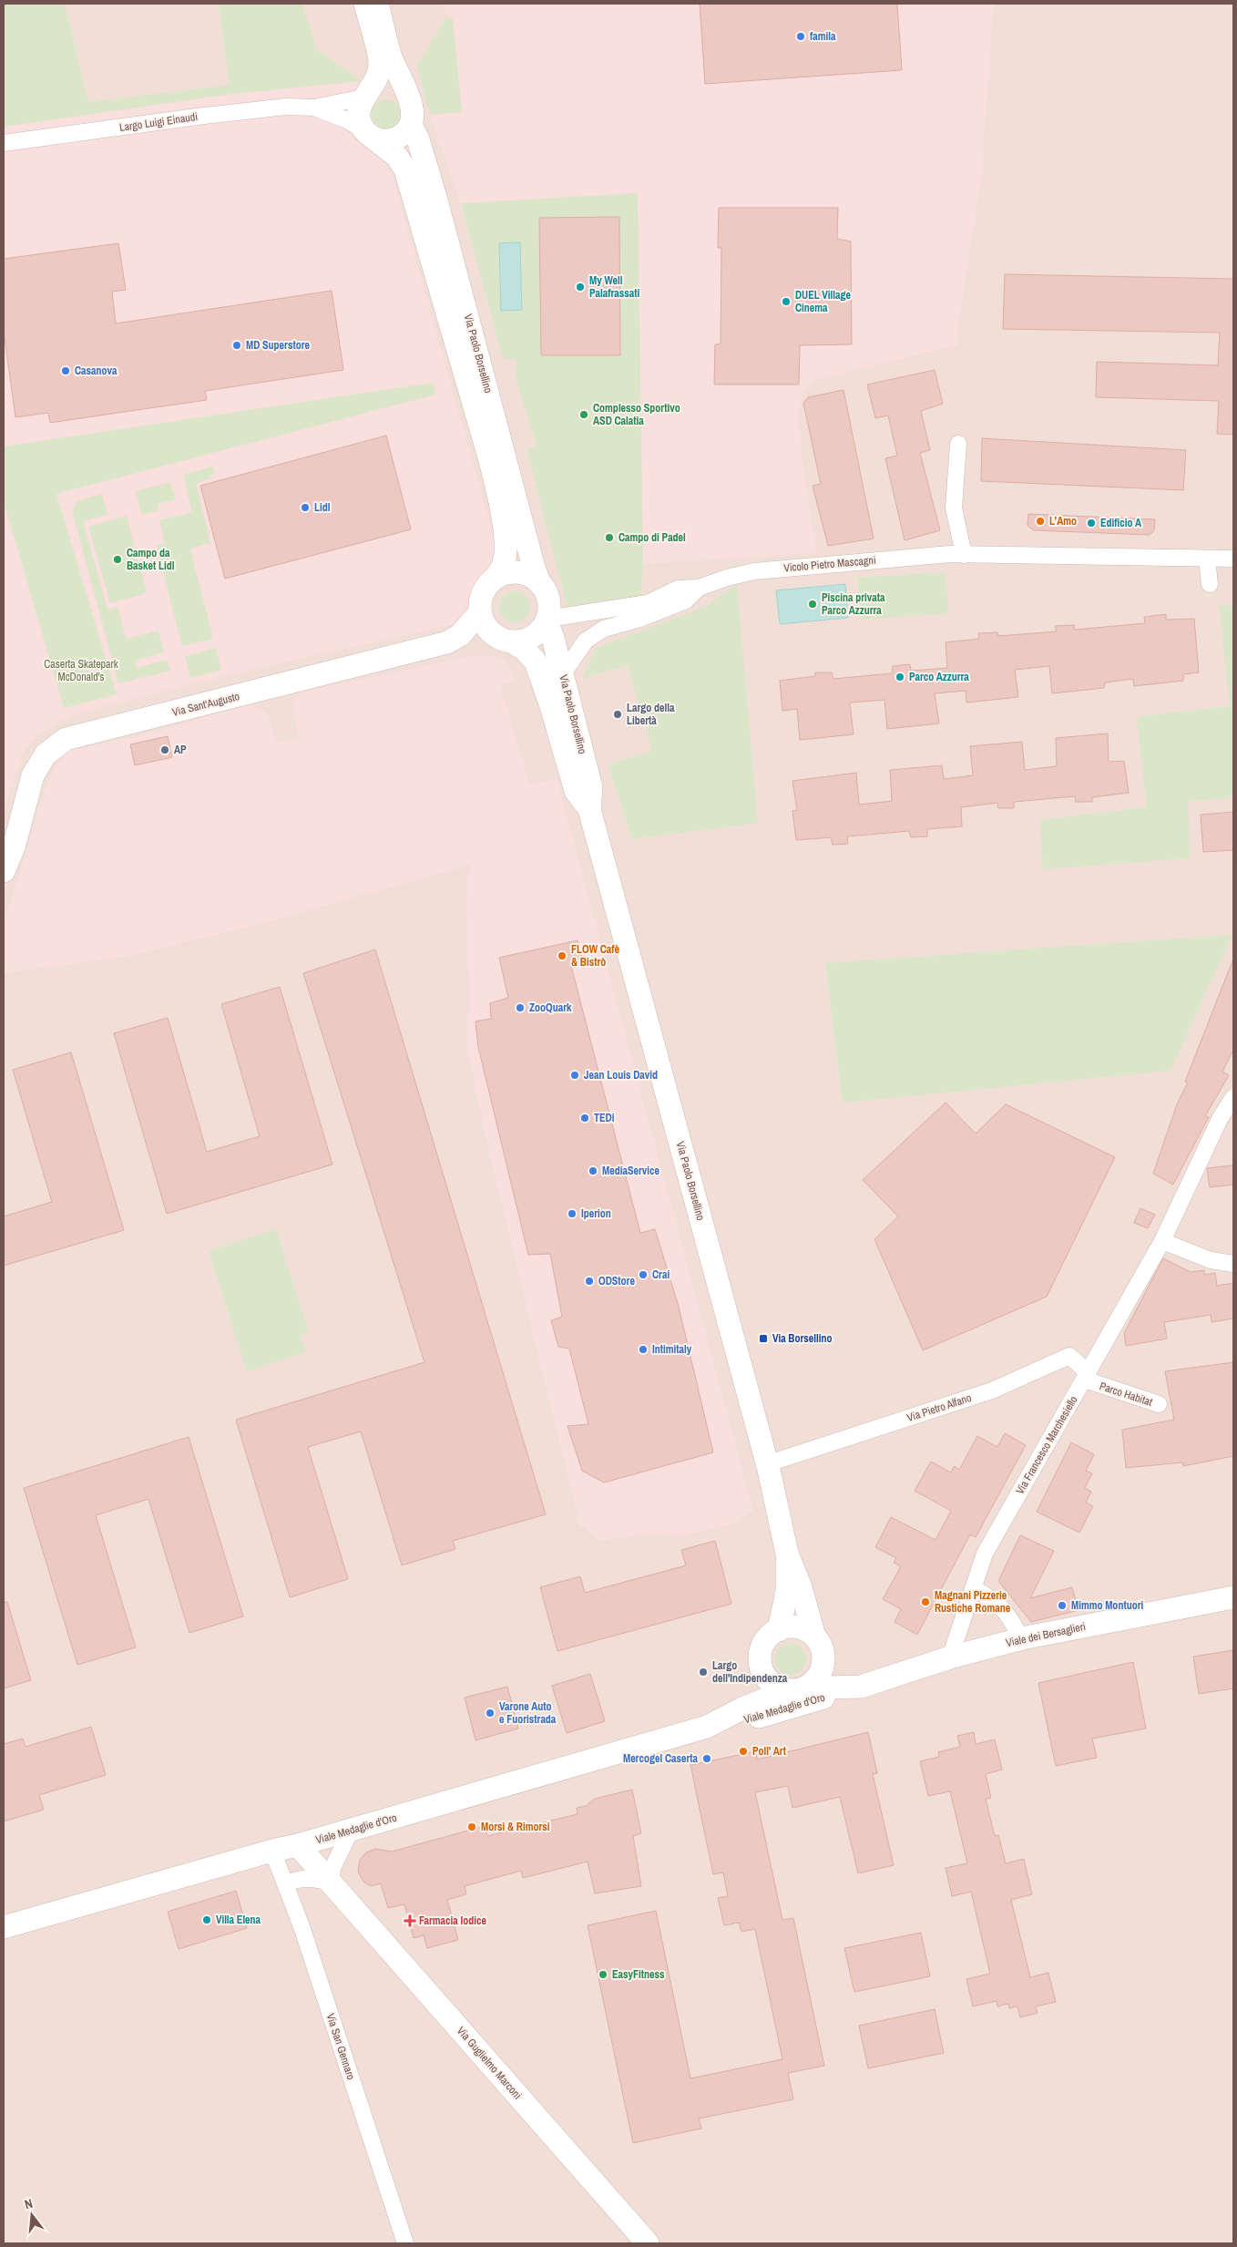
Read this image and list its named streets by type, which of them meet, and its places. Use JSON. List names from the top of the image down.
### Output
{
  "streets": {
    "main road": [
      "Via Paolo Borsellino",
      "Via Sant'Augusto",
      "Viale dei Bersaglieri",
      "Viale Medaglie d'Oro",
      "Via Guglielmo Marconi"
    ],
    "street": [
      "Largo Luigi Einaudi",
      "Vicolo Pietro Mascagni",
      "Parco Habitat",
      "Via Pietro Alfano",
      "Via Francesco Marchesiello",
      "Via San Gennaro"
    ]
  },
  "crossings": [
    ["Largo Luigi Einaudi", "Via Paolo Borsellino"],
    ["Via Paolo Borsellino", "Vicolo Pietro Mascagni"],
    ["Via Paolo Borsellino", "Via Sant'Augusto"],
    ["Via Paolo Borsellino", "Viale dei Bersaglieri"],
    ["Via Paolo Borsellino", "Viale Medaglie d'Oro"],
    ["Vicolo Pietro Mascagni", "Via Sant'Augusto"],
    ["Parco Habitat", "Via Pietro Alfano"],
    ["Parco Habitat", "Via Francesco Marchesiello"],
    ["Via Pietro Alfano", "Via Francesco Marchesiello"],
    ["Via Francesco Marchesiello", "Viale dei Bersaglieri"],
    ["Viale dei Bersaglieri", "Viale Medaglie d'Oro"],
    ["Viale Medaglie d'Oro", "Via San Gennaro"],
    ["Viale Medaglie d'Oro", "Via Guglielmo Marconi"]
  ],
  "parks": ["Caserta Skatepark McDonald's"],
  "places": {
    "other": [
      "famila",
      "My Well Palafrassati",
      "DUEL Village Cinema",
      "MD Superstore",
      "Casanova",
      "Complesso Sportivo ASD Calatia",
      "Lidl",
      "L’Amo",
      "Edificio A",
      "Campo di Padel",
      "Campo da Basket Lidl",
      "Piscina privata Parco Azzurra",
      "Parco Azzurra",
      "Largo della Libertà",
      "AP",
      "FLOW Cafè & Bistrò",
      "ZooQuark",
      "Jean Louis David",
      "TEDi",
      "MediaService",
      "Iperion",
      "Crai",
      "ODStore",
      "Intimitaly",
      "Magnani Pizzerie Rustiche Romane",
      "Mimmo Montuori",
      "Largo dell'Indipendenza",
      "Varone Auto e Fuoristrada",
      "Poll' Art",
      "Mercogel Caserta",
      "Morsi & Rimorsi",
      "Villa Elena",
      "EasyFitness"
    ],
    "transit": ["Via Borsellino"],
    "health": ["Farmacia Iodice"]
  },
  "north": "top"
}
